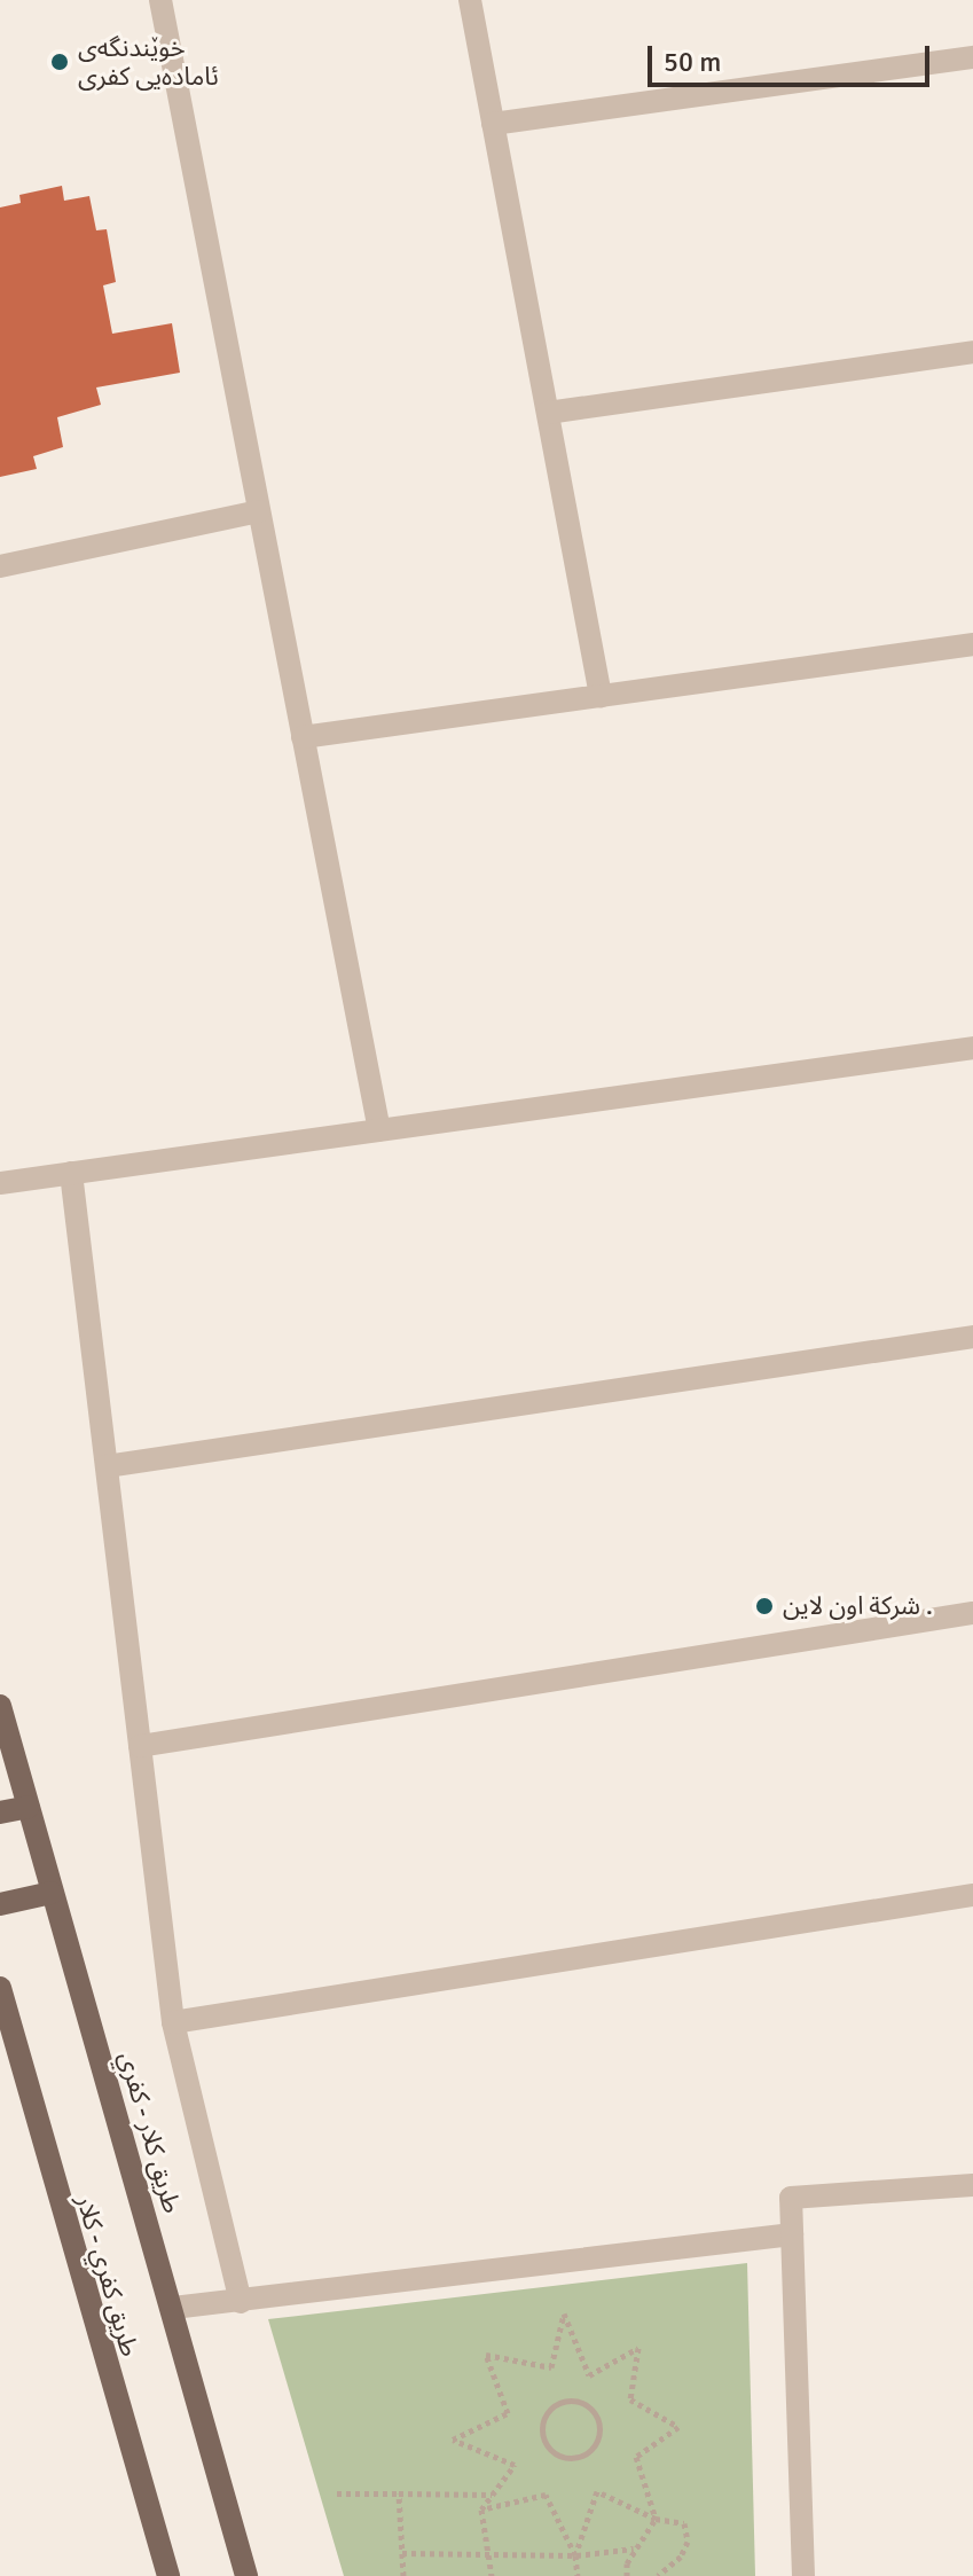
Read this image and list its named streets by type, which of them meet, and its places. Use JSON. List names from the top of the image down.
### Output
{
  "streets": {
    "main road": ["طريق كلار - كفري", "طريق كفري - كلار"]
  },
  "places": ["خوێندنگەی ئامادەیی کفری", "شركة اون لاين ."],
  "scale_bar": "50 m"
}
